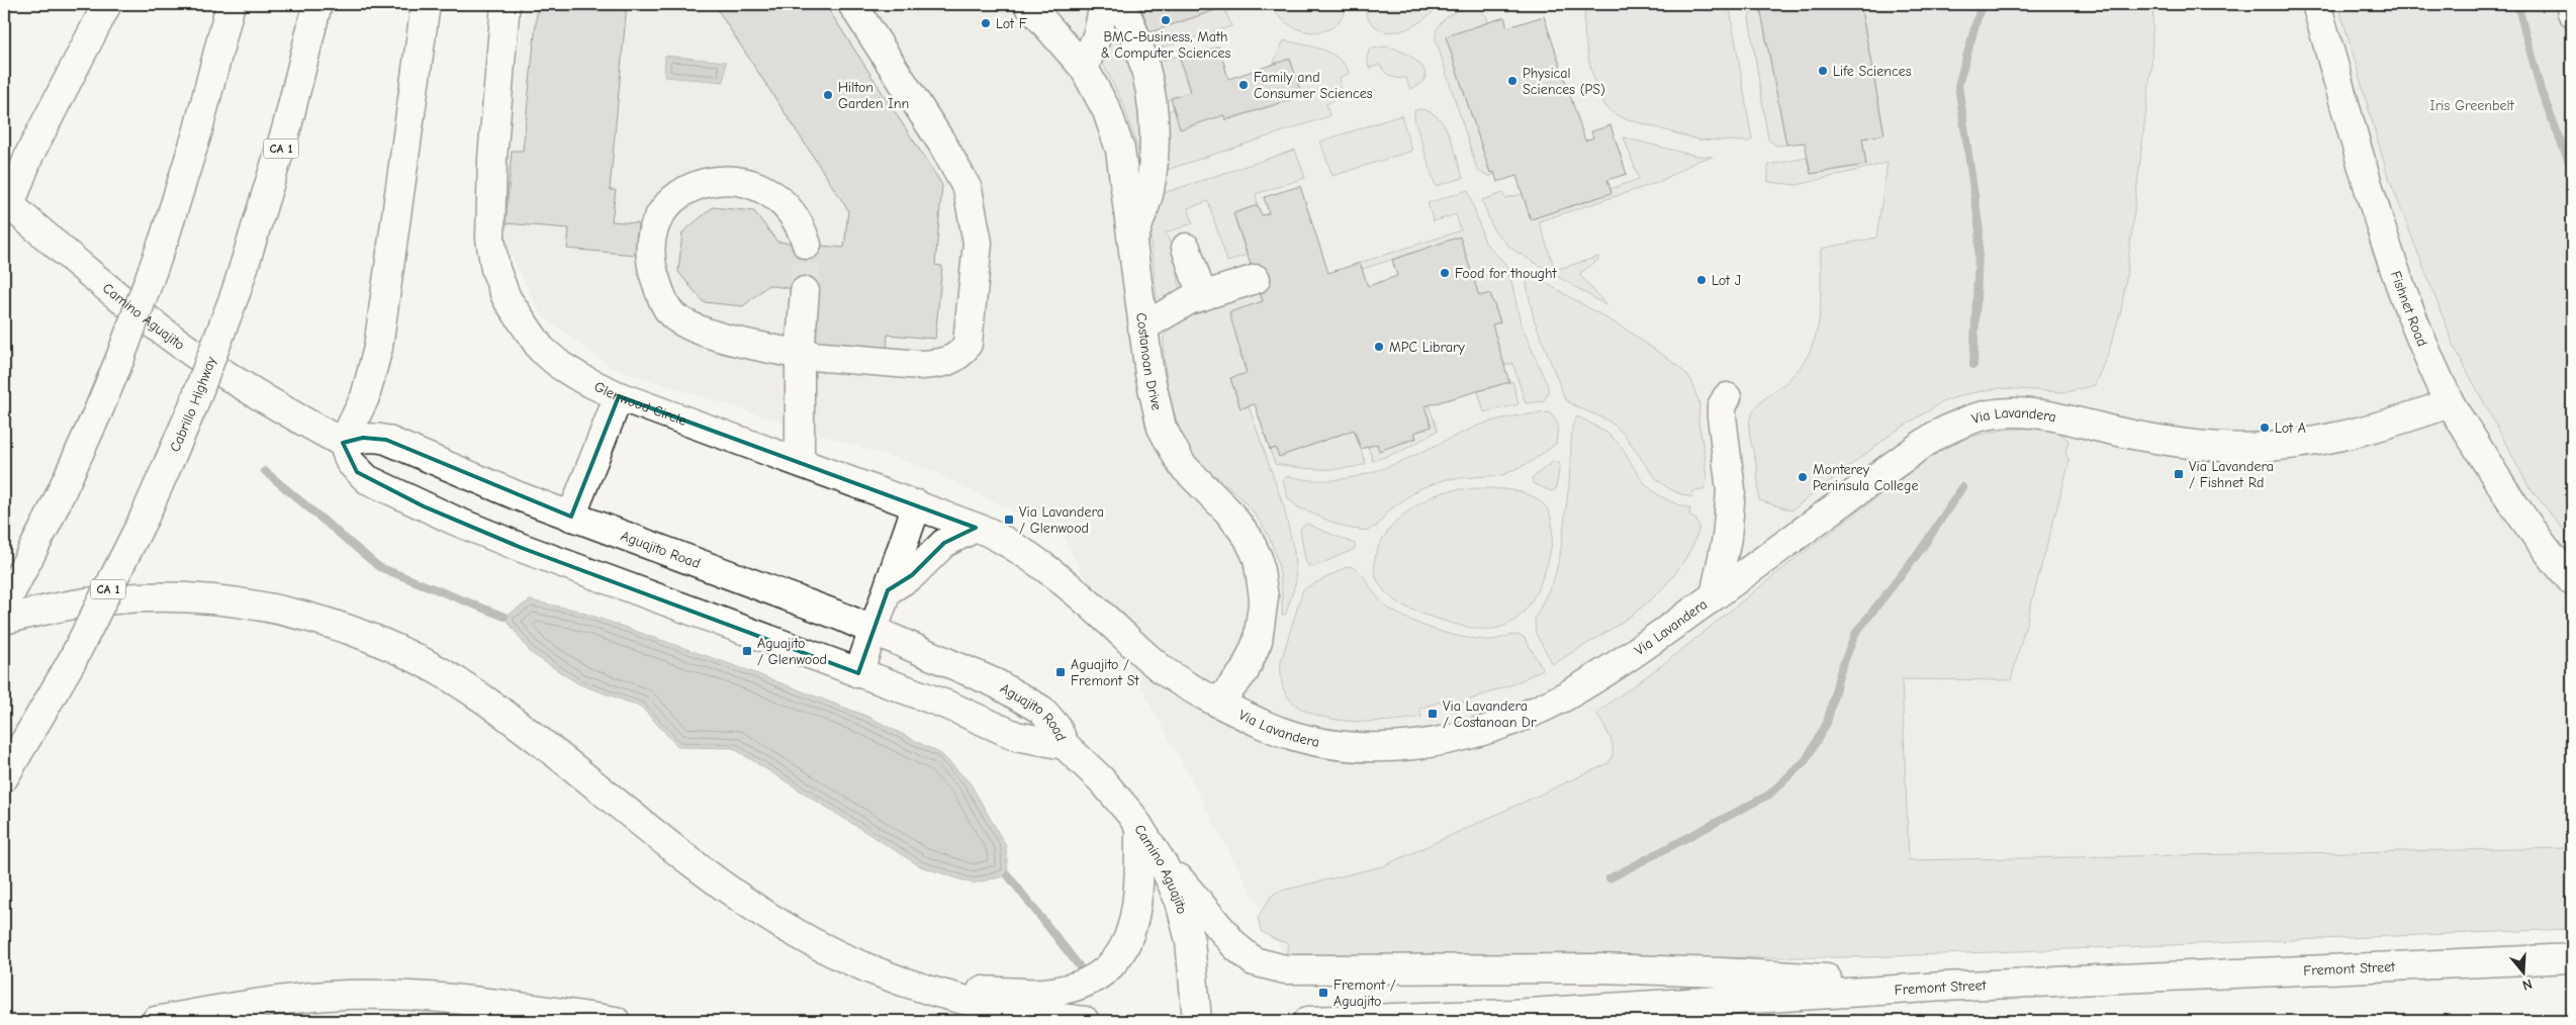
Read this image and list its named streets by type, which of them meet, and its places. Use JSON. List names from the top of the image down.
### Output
{
  "streets": {
    "main road": [
      "CA 1",
      "Fishnet Road",
      "Camino Aguajito",
      "Costanoan Drive",
      "Glenwood Circle",
      "Cabrillo Highway",
      "Via Lavandera",
      "Aguajito Road",
      "Fremont Street"
    ]
  },
  "crossings": [
    ["Fishnet Road", "Via Lavandera"],
    ["Camino Aguajito", "Aguajito Road"],
    ["Costanoan Drive", "Via Lavandera"],
    ["Glenwood Circle", "Via Lavandera"]
  ],
  "parks": ["Iris Greenbelt"],
  "places": {
    "other": [
      "BMC-Business, Math & Computer Sciences",
      "Lot F",
      "Life Sciences",
      "Physical Sciences (PS)",
      "Family and Consumer Sciences",
      "Hilton Garden Inn",
      "Food for thought",
      "Lot J",
      "MPC Library",
      "Lot A",
      "Monterey Peninsula College"
    ],
    "transit": [
      "Via Lavandera / Fishnet Rd",
      "Via Lavandera / Glenwood",
      "Aguajito / Glenwood",
      "Aguajito / Fremont St",
      "Via Lavandera / Costanoan Dr",
      "Fremont / Aguajito"
    ]
  },
  "north": "bottom"
}
